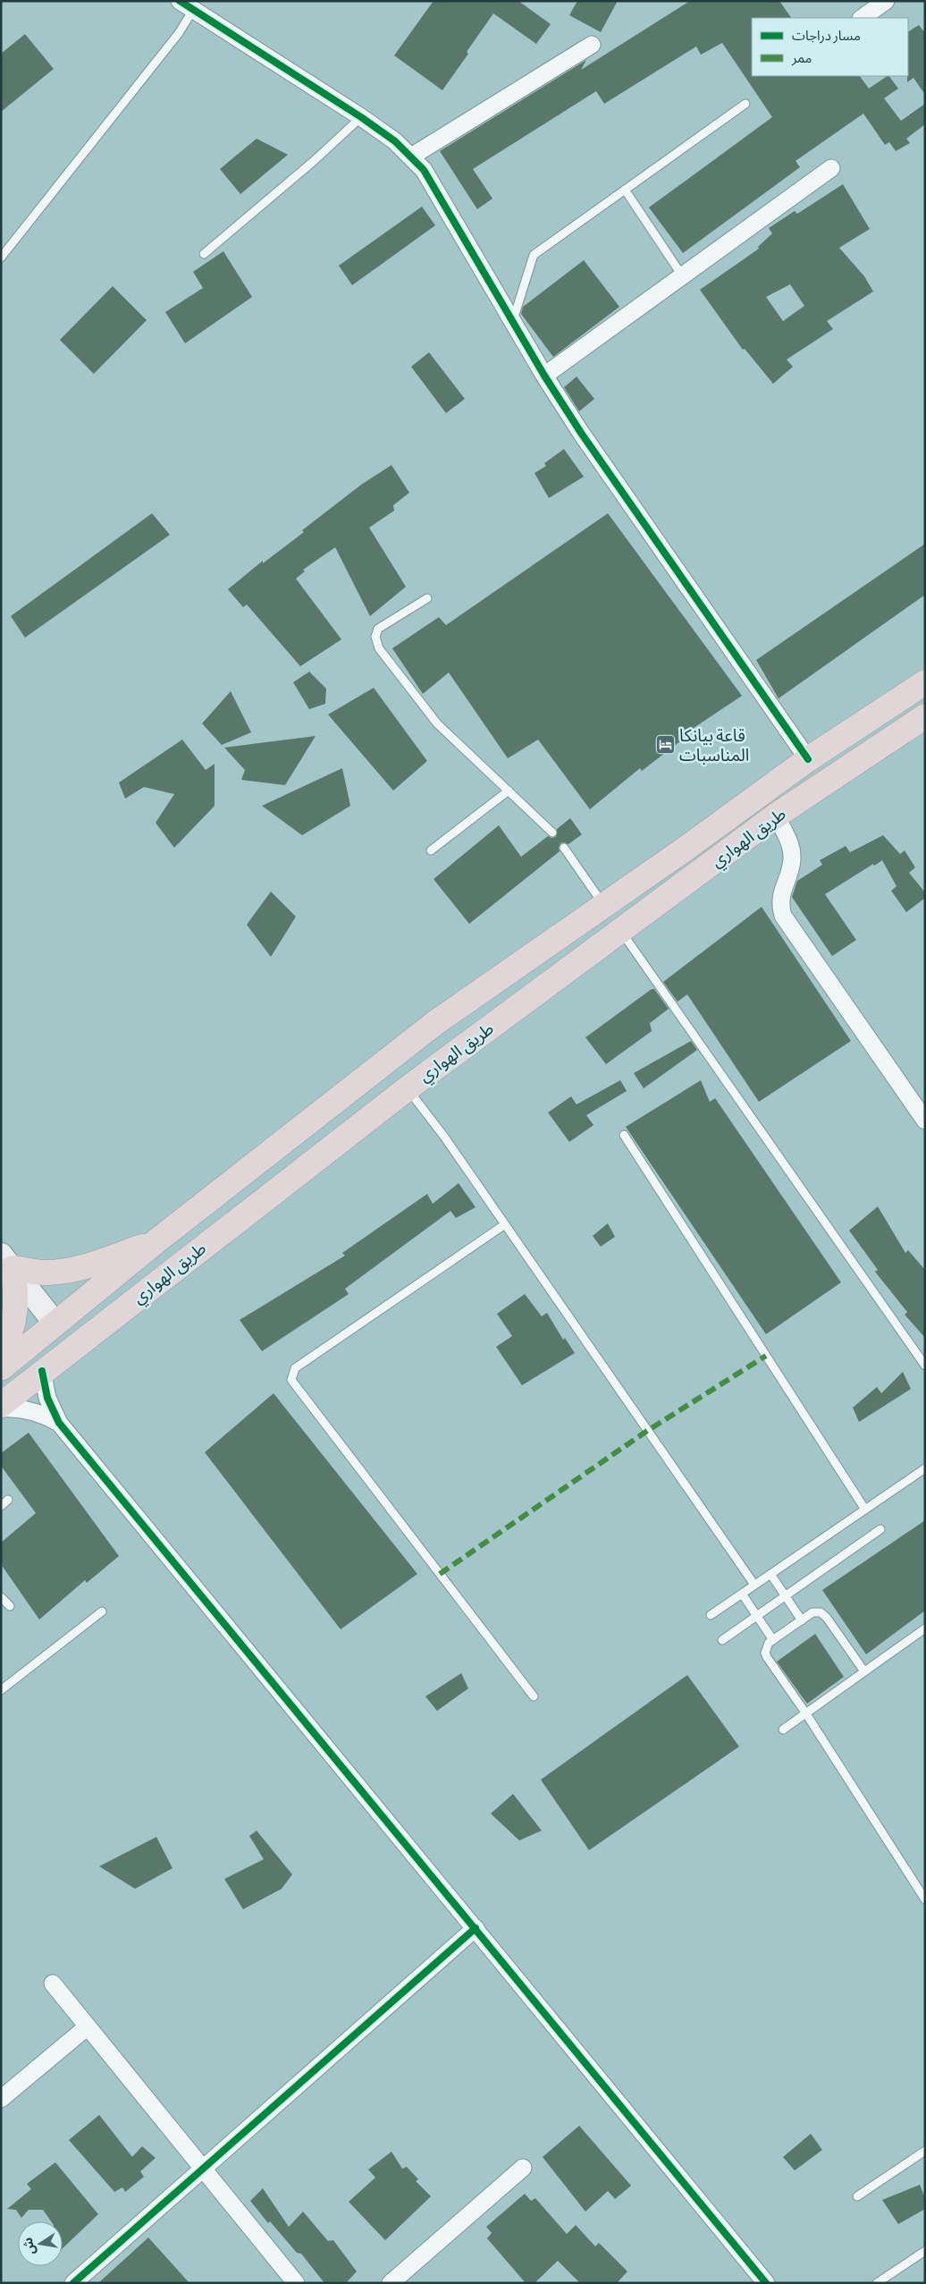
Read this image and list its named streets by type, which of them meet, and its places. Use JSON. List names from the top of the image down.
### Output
{
  "streets": {
    "highway": ["طريق الهواري"]
  },
  "places": {
    "hotel": ["قاعة بيانكا المناسبات"]
  },
  "legend": ["مسار دراجات", "ممر"],
  "north": "left"
}
